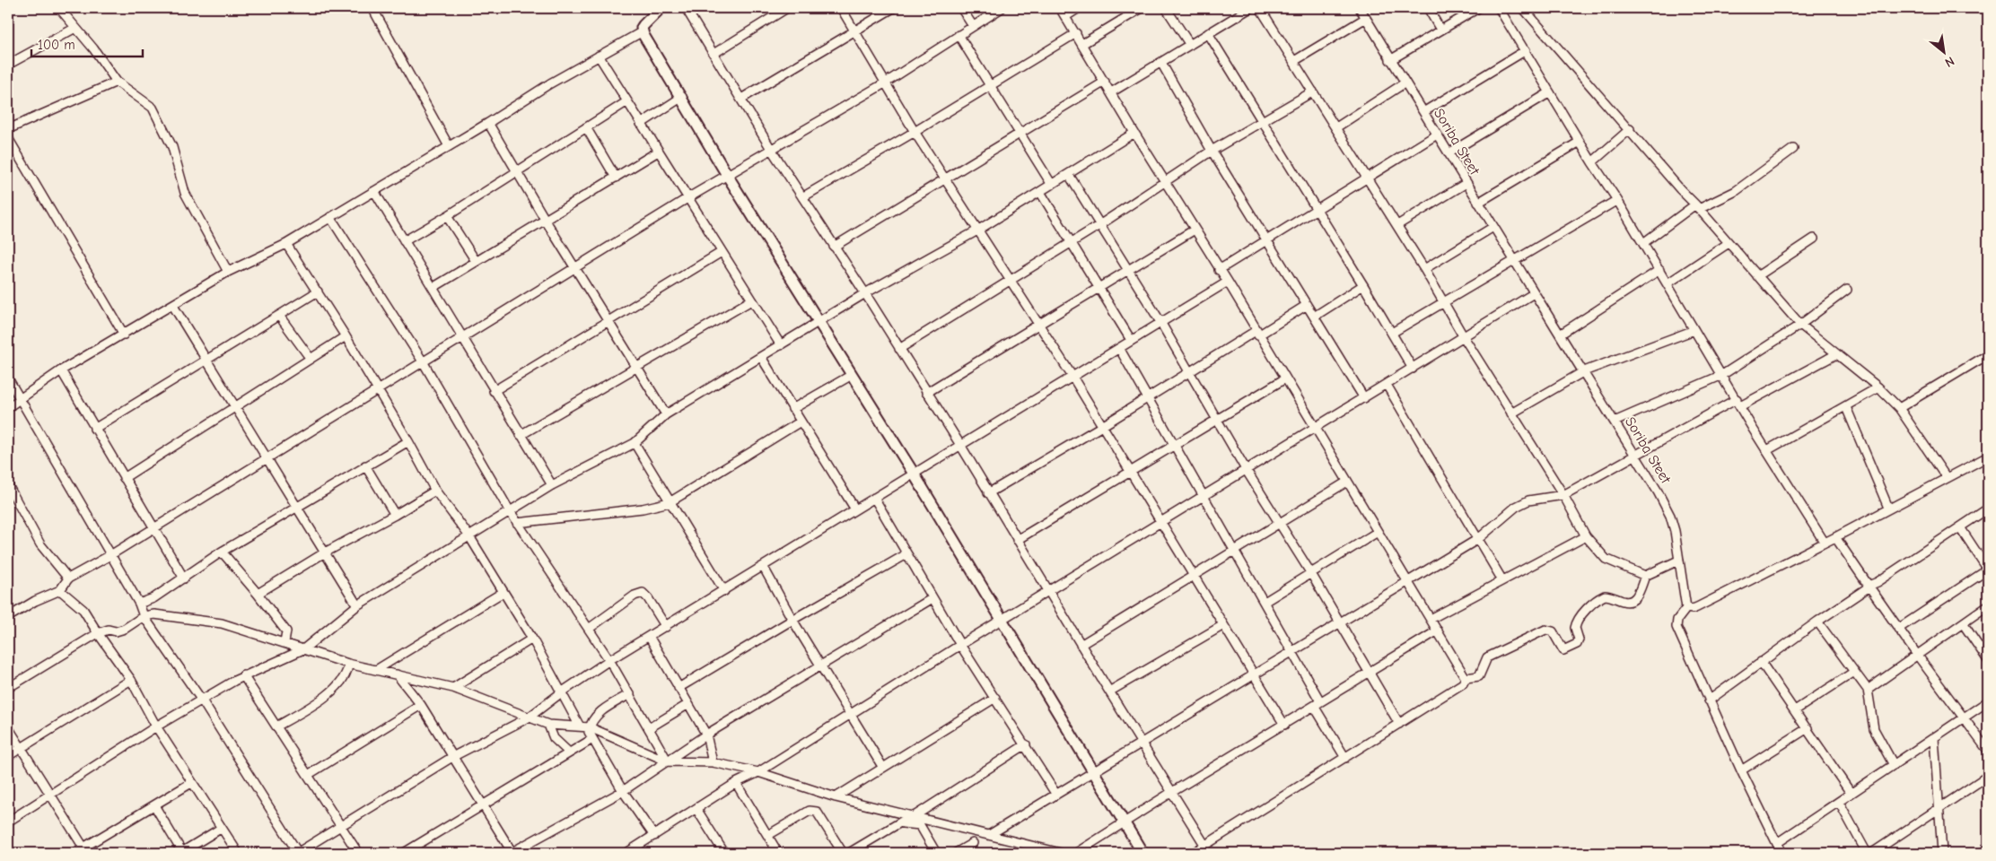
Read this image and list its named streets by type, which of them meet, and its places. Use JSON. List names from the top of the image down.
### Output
{
  "streets": {
    "street": ["Soriba Steet"]
  },
  "scale_bar": "100 m",
  "north": "bottom right"
}
